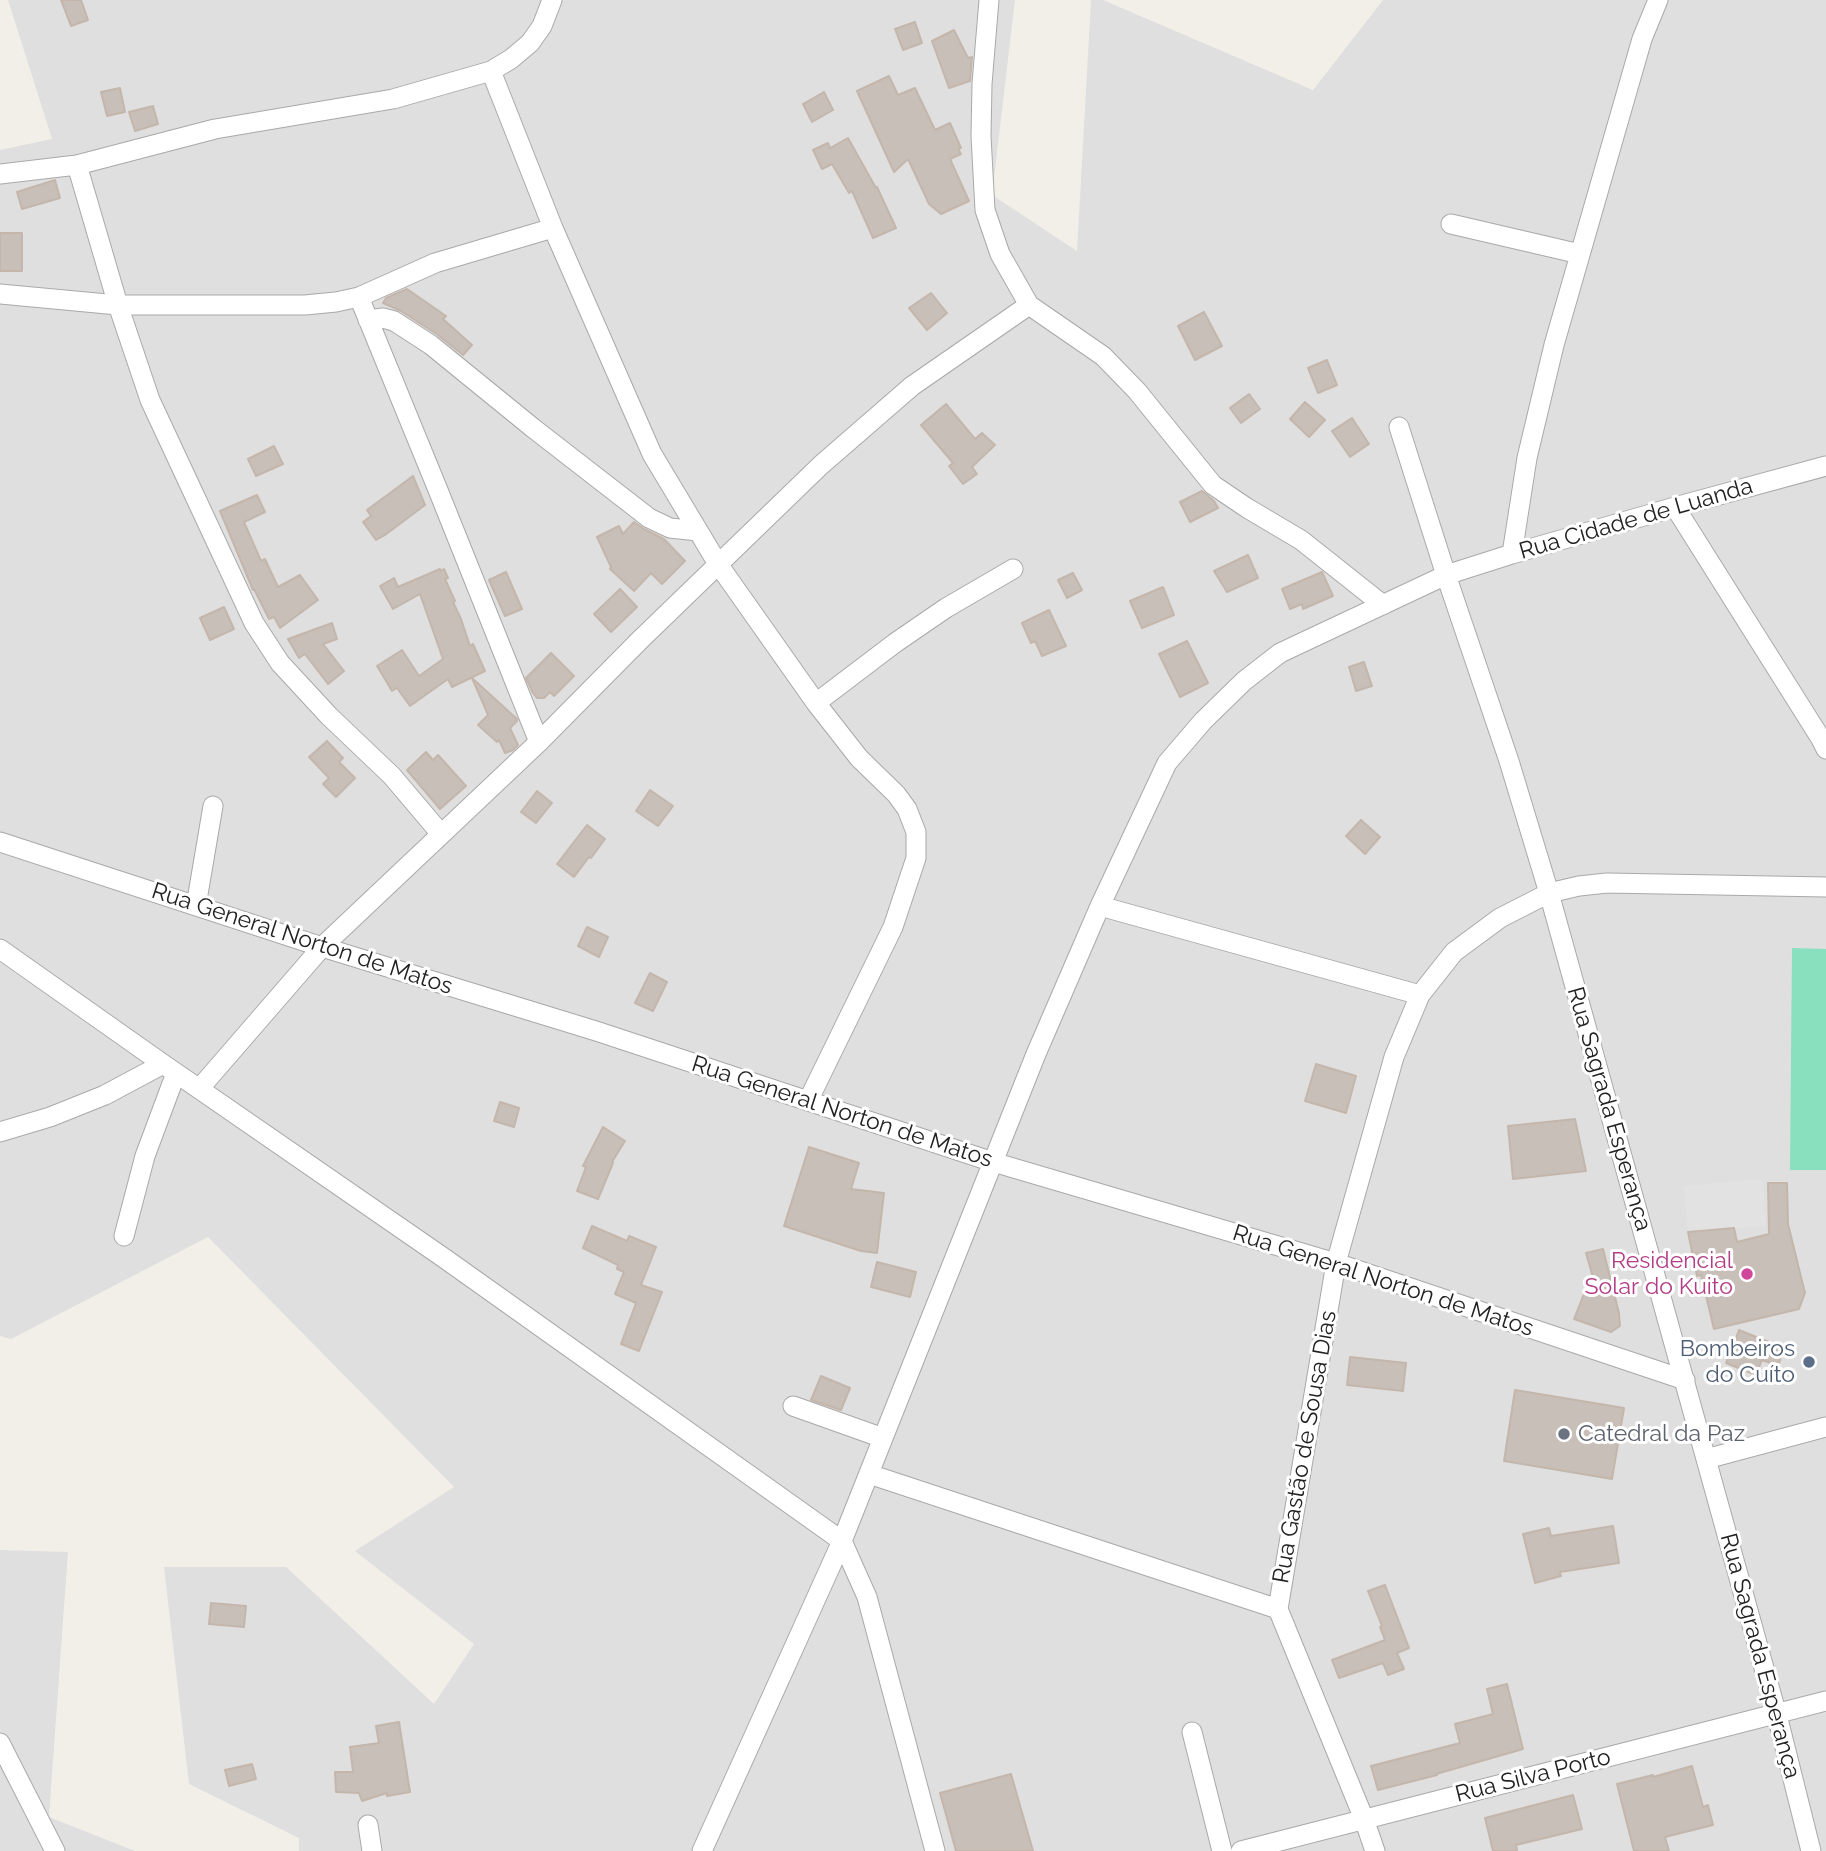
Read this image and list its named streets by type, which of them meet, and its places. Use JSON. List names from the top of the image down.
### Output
{
  "streets": {
    "street": [
      "Rua Cidade de Luanda",
      "Rua General Norton de Matos",
      "Rua Sagrada Esperança",
      "Rua Gastão de Sousa Dias",
      "Rua Silva Porto"
    ]
  },
  "crossings": [
    ["Rua Cidade de Luanda", "Rua General Norton de Matos"],
    ["Rua Cidade de Luanda", "Rua Sagrada Esperança"],
    ["Rua General Norton de Matos", "Rua Sagrada Esperança"],
    ["Rua General Norton de Matos", "Rua Gastão de Sousa Dias"],
    ["Rua Sagrada Esperança", "Rua Gastão de Sousa Dias"],
    ["Rua Sagrada Esperança", "Rua Silva Porto"],
    ["Rua Gastão de Sousa Dias", "Rua Silva Porto"]
  ],
  "places": ["Residencial Solar do Kuito", "Bombeiros do Cuíto", "Catedral da Paz"]
}
